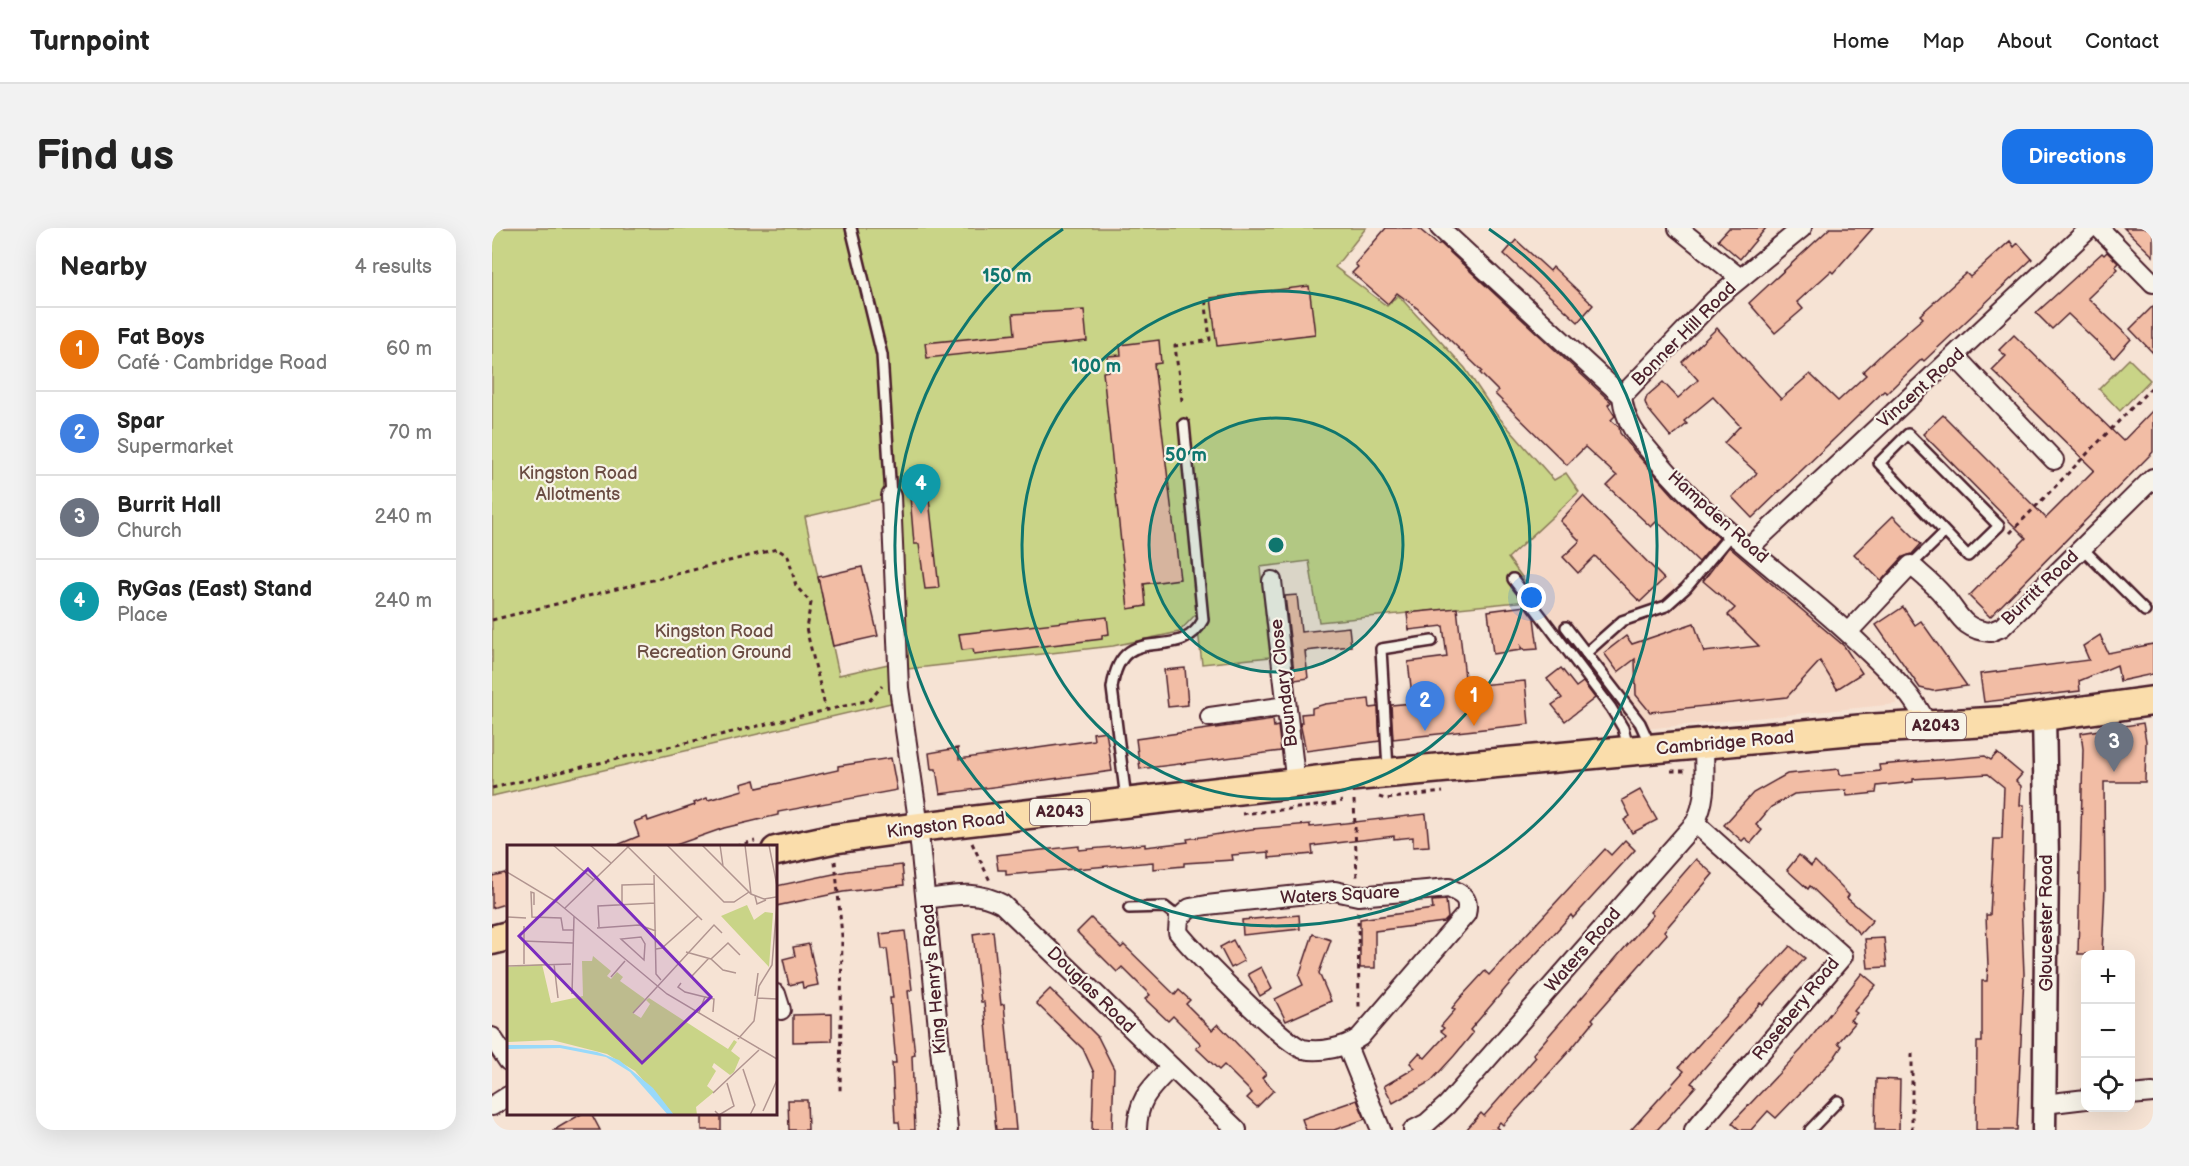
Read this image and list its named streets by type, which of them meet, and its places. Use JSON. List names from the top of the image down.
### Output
{
  "streets": {
    "main road": ["A2043", "Cambridge Road", "Kingston Road"],
    "street": [
      "Bonner Hill Road",
      "Vincent Road",
      "Hampden Road",
      "Burritt Road",
      "Boundary Close",
      "Waters Square",
      "Gloucester Road",
      "Waters Road",
      "King Henry's Road",
      "Douglas Road",
      "Rosebery Road"
    ]
  },
  "crossings": [
    ["Bonner Hill Road", "Hampden Road"],
    ["Vincent Road", "Hampden Road"],
    ["Hampden Road", "Cambridge Road"],
    ["Boundary Close", "Cambridge Road"],
    ["Boundary Close", "Kingston Road"],
    ["Cambridge Road", "Kingston Road"],
    ["Cambridge Road", "Gloucester Road"],
    ["Cambridge Road", "Waters Road"],
    ["Kingston Road", "King Henry's Road"],
    ["Waters Road", "Rosebery Road"],
    ["King Henry's Road", "Douglas Road"]
  ],
  "parks": ["Kingston Road Allotments", "Kingston Road Recreation Ground"],
  "page": {
    "header": "Turnpoint",
    "nav": [
      "Home",
      "Map",
      "About",
      "Contact"
    ],
    "buttons": "Directions",
    "title": "Find us",
    "heading": ["Nearby", "4 results"],
    "list": [
      {
        "mark": "1",
        "name": "Fat Boys",
        "note": "Café · Cambridge Road",
        "value": "60 m"
      },
      {
        "mark": "2",
        "name": "Spar",
        "note": "Supermarket",
        "value": "70 m"
      },
      {
        "mark": "3",
        "name": "Burrit Hall",
        "note": "Church",
        "value": "240 m"
      },
      {
        "mark": "4",
        "name": "RyGas (East) Stand",
        "note": "Place",
        "value": "240 m"
      }
    ],
    "pins": [
      "4",
      "1",
      "2",
      "3"
    ],
    "map_buttons": ["+", "−"]
  },
  "rings": ["150 m", "100 m", "50 m"]
}
